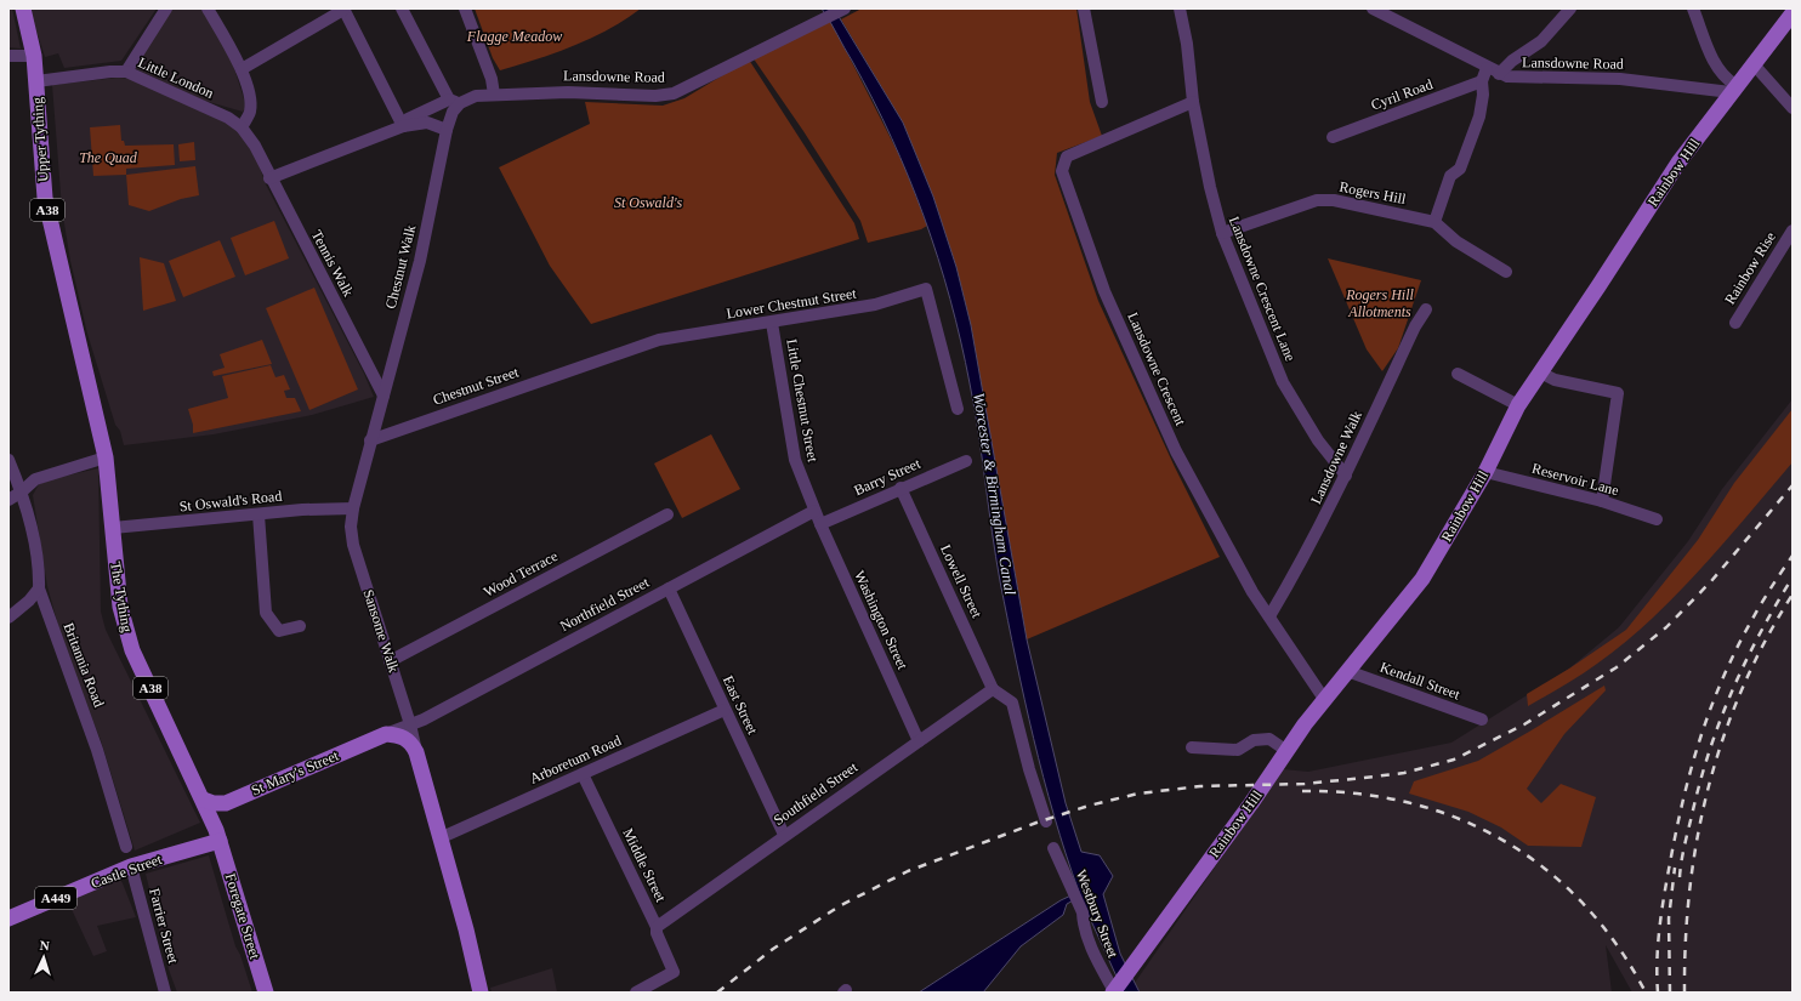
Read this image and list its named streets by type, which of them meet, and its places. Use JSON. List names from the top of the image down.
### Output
{
  "streets": {
    "main road": [
      "Upper Tything",
      "Rainbow Hill",
      "A38",
      "The Tything",
      "Sansome Walk",
      "St Mary's Street",
      "Castle Street",
      "A449",
      "Foregate Street"
    ],
    "street": [
      "Lansdowne Road",
      "Little London",
      "Cyril Road",
      "Rogers Hill",
      "Tennis Walk",
      "Chestnut Walk",
      "Rainbow Rise",
      "Lansdowne Crescent Lane",
      "Lower Chestnut Street",
      "Lansdowne Crescent",
      "Chestnut Street",
      "Little Chestnut Street",
      "Lansdowne Walk",
      "Barry Street",
      "Reservoir Lane",
      "St Oswald's Road",
      "Wood Terrace",
      "Lowell Street",
      "Northfield Street",
      "Washington Street",
      "Britannia Road",
      "Kendall Street",
      "East Street",
      "Arboretum Road",
      "Southfield Street",
      "Middle Street",
      "Westbury Street",
      "Farrier Street"
    ]
  },
  "crossings": [
    ["Lansdowne Road", "Little London"],
    ["Lansdowne Road", "Rainbow Hill"],
    ["Lansdowne Road", "Tennis Walk"],
    ["Lansdowne Road", "Chestnut Walk"],
    ["Little London", "Upper Tything"],
    ["Little London", "Tennis Walk"],
    ["Upper Tything", "A38"],
    ["Upper Tything", "The Tything"],
    ["Rainbow Hill", "Lansdowne Crescent"],
    ["Rainbow Hill", "Reservoir Lane"],
    ["Rainbow Hill", "Kendall Street"],
    ["Rainbow Hill", "Westbury Street"],
    ["Rogers Hill", "Lansdowne Crescent Lane"],
    ["Tennis Walk", "Chestnut Walk"],
    ["Chestnut Walk", "Chestnut Street"],
    ["Lansdowne Crescent Lane", "Lansdowne Crescent"],
    ["Lansdowne Crescent Lane", "Lansdowne Walk"],
    ["Lower Chestnut Street", "Chestnut Street"],
    ["Lower Chestnut Street", "Little Chestnut Street"],
    ["Lansdowne Crescent", "Lansdowne Walk"],
    ["Little Chestnut Street", "Northfield Street"],
    ["Little Chestnut Street", "Washington Street"],
    ["Barry Street", "Lowell Street"],
    ["Barry Street", "Washington Street"],
    ["St Oswald's Road", "The Tything"],
    ["St Oswald's Road", "Sansome Walk"],
    ["Wood Terrace", "Sansome Walk"],
    ["Lowell Street", "Southfield Street"],
    ["The Tything", "St Mary's Street"],
    ["The Tything", "Castle Street"],
    ["The Tything", "Foregate Street"],
    ["Northfield Street", "Washington Street"],
    ["Northfield Street", "Sansome Walk"],
    ["Northfield Street", "East Street"],
    ["Northfield Street", "St Mary's Street"],
    ["Washington Street", "Southfield Street"],
    ["Sansome Walk", "Arboretum Road"],
    ["East Street", "Arboretum Road"],
    ["East Street", "Southfield Street"],
    ["Arboretum Road", "Middle Street"],
    ["Southfield Street", "Middle Street"],
    ["Castle Street", "Foregate Street"],
    ["Castle Street", "Farrier Street"]
  ],
  "water": ["Worcester & Birmingham Canal"],
  "parks": [
    "Flagge Meadow",
    "The Quad",
    "St Oswald's",
    "Rogers Hill Allotments"
  ],
  "north": "top"
}
